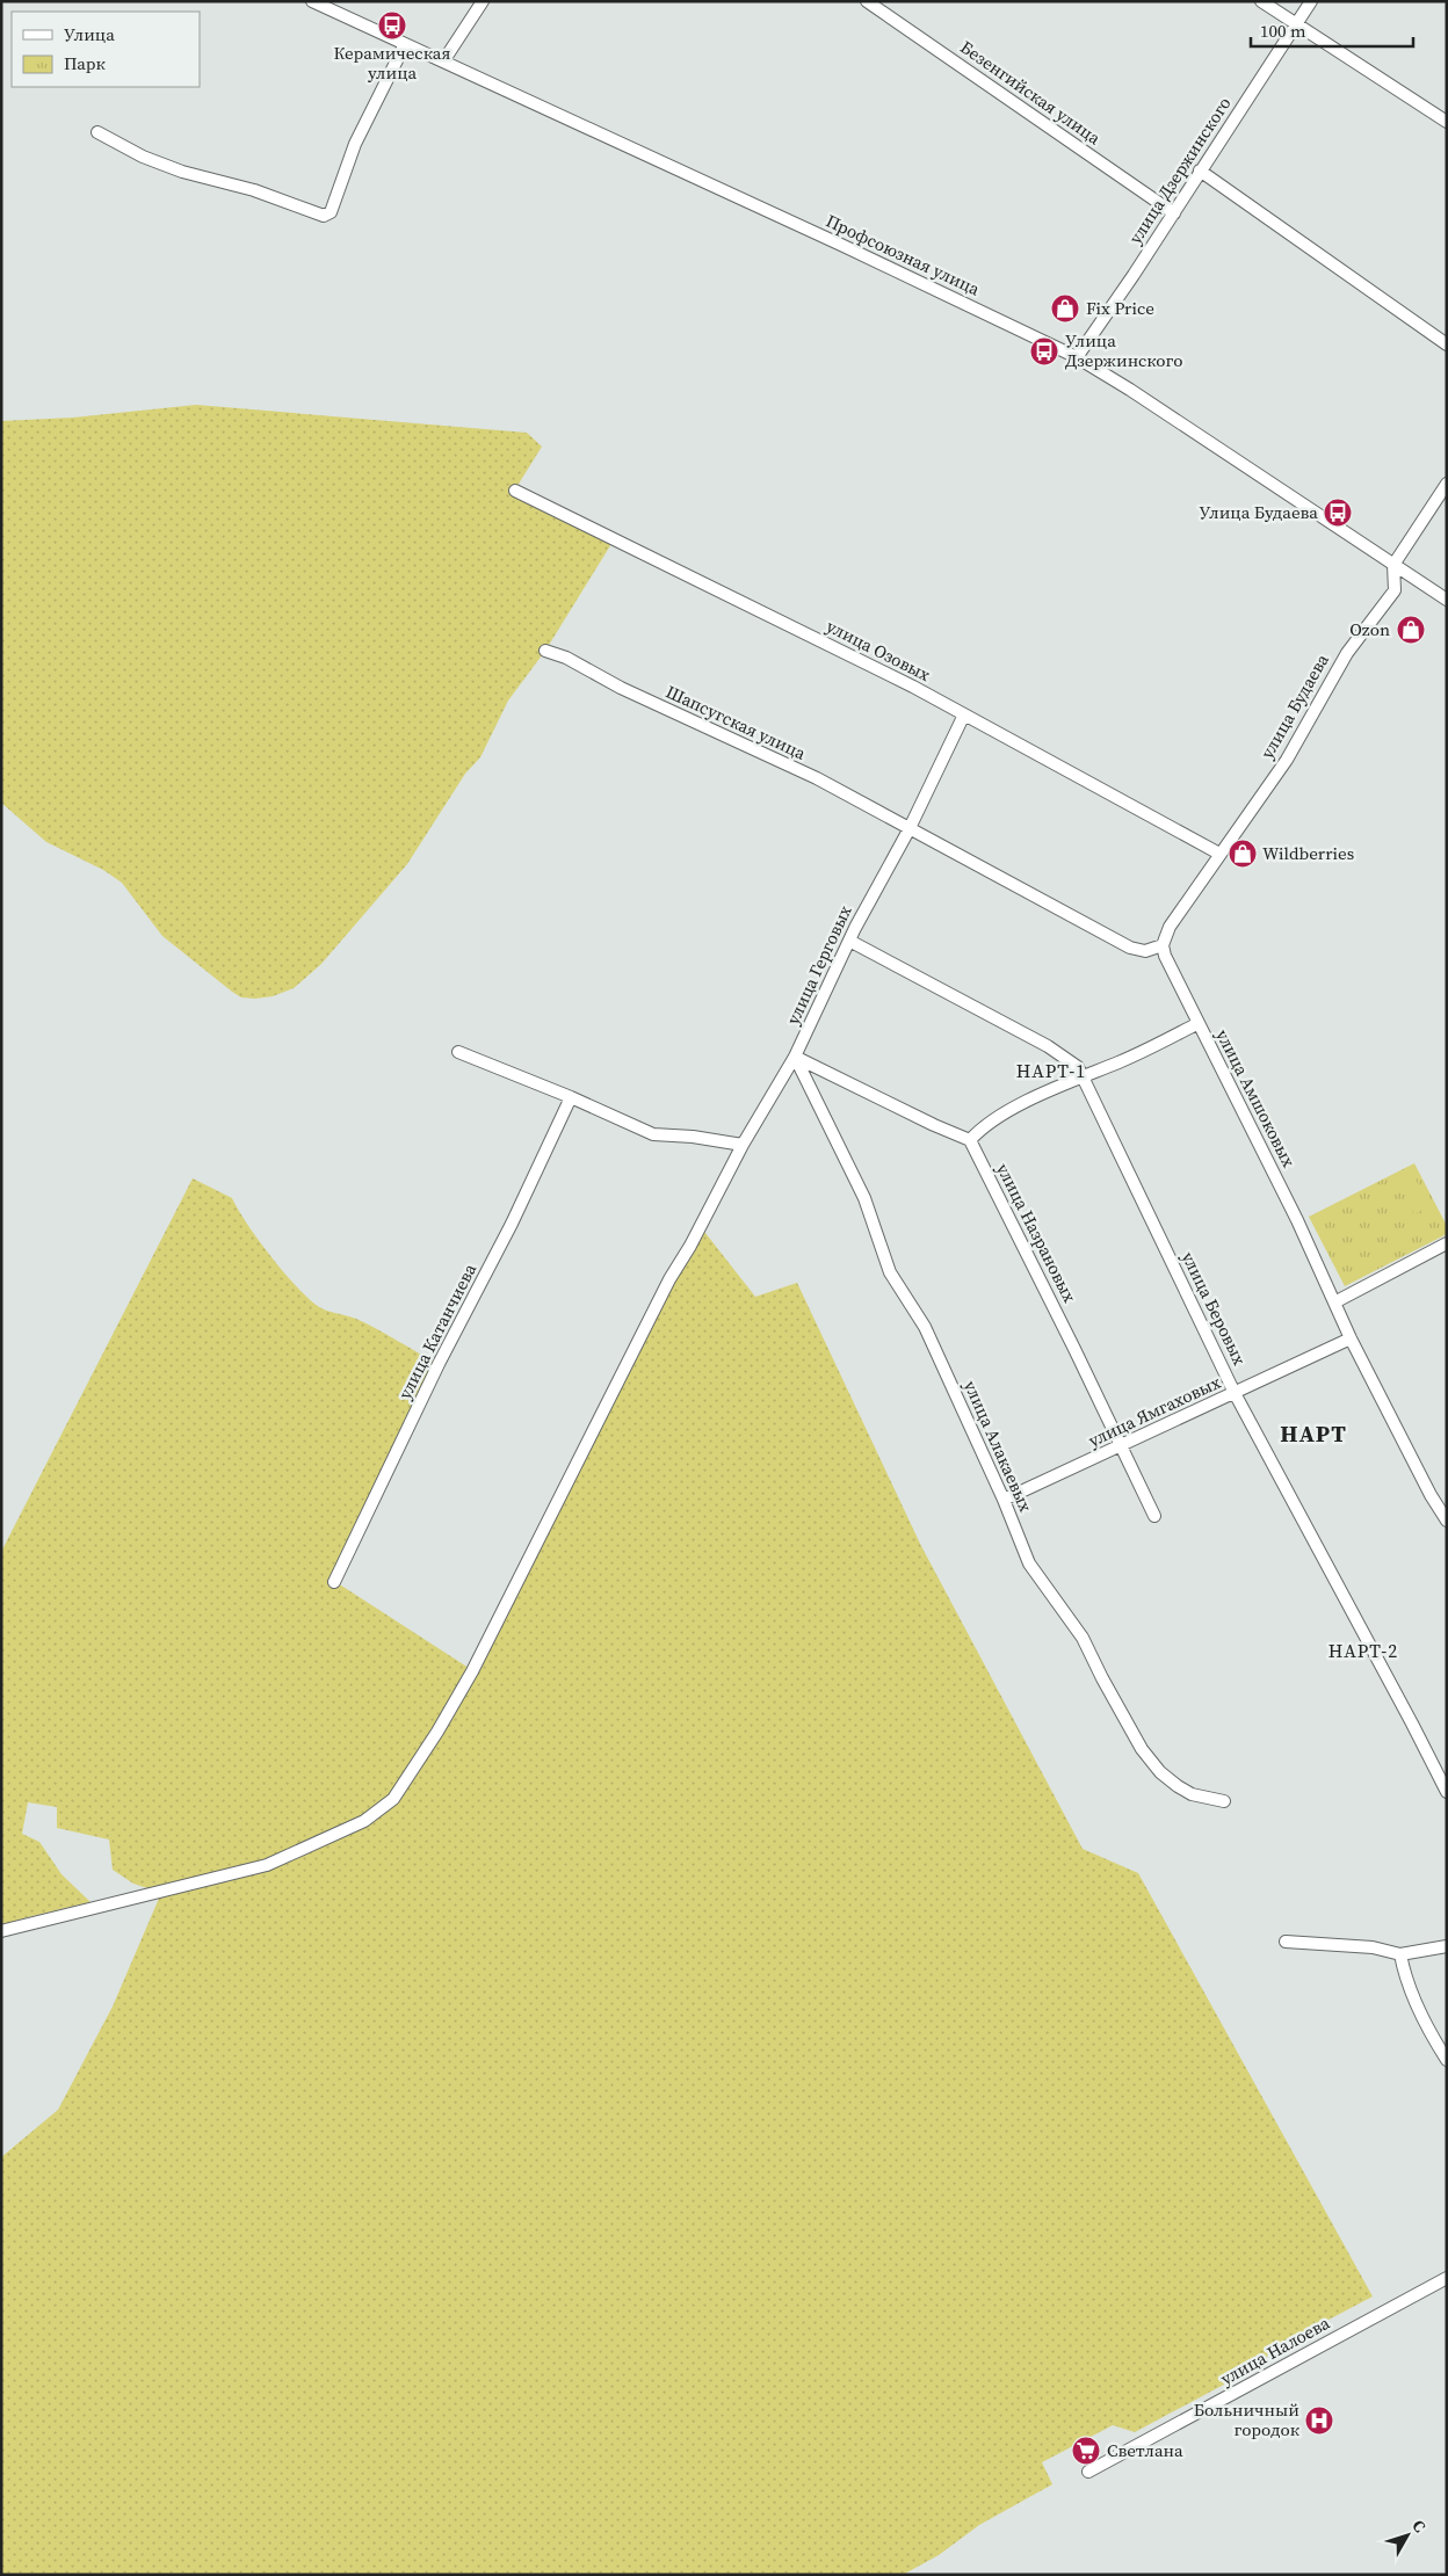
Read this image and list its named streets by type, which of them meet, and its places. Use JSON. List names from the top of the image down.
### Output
{
  "streets": {
    "street": [
      "Безенгийская улица",
      "улица Дзержинского",
      "Профсоюзная улица",
      "улица Озовых",
      "улица Будаева",
      "Шапсугская улица",
      "улица Герговых",
      "улица Амшоковых",
      "улица Назрановых",
      "улица Беровых",
      "улица Катанчиева",
      "улица Ямгаховых",
      "улица Алакаевых",
      "улица Налоева"
    ]
  },
  "crossings": [
    ["Безенгийская улица", "улица Дзержинского"],
    ["улица Дзержинского", "Профсоюзная улица"],
    ["Профсоюзная улица", "улица Будаева"],
    ["улица Озовых", "улица Будаева"],
    ["улица Озовых", "улица Герговых"],
    ["улица Будаева", "улица Амшоковых"],
    ["Шапсугская улица", "улица Герговых"],
    ["улица Герговых", "улица Беровых"],
    ["улица Герговых", "улица Алакаевых"],
    ["улица Амшоковых", "улица Ямгаховых"],
    ["улица Назрановых", "улица Ямгаховых"],
    ["улица Беровых", "улица Ямгаховых"],
    ["улица Ямгаховых", "улица Алакаевых"]
  ],
  "districts": ["НАРТ-1", "НАРТ", "НАРТ-2"],
  "places": {
    "bus stop": ["Керамическая улица", "Улица Дзержинского", "Улица Будаева"],
    "shop": ["Fix Price", "Ozon", "Wildberries"],
    "hospital": ["Больничный городок"],
    "supermarket": ["Светлана"]
  },
  "legend": ["Улица", "Парк"],
  "scale_bar": "100 m",
  "north": "top right"
}
